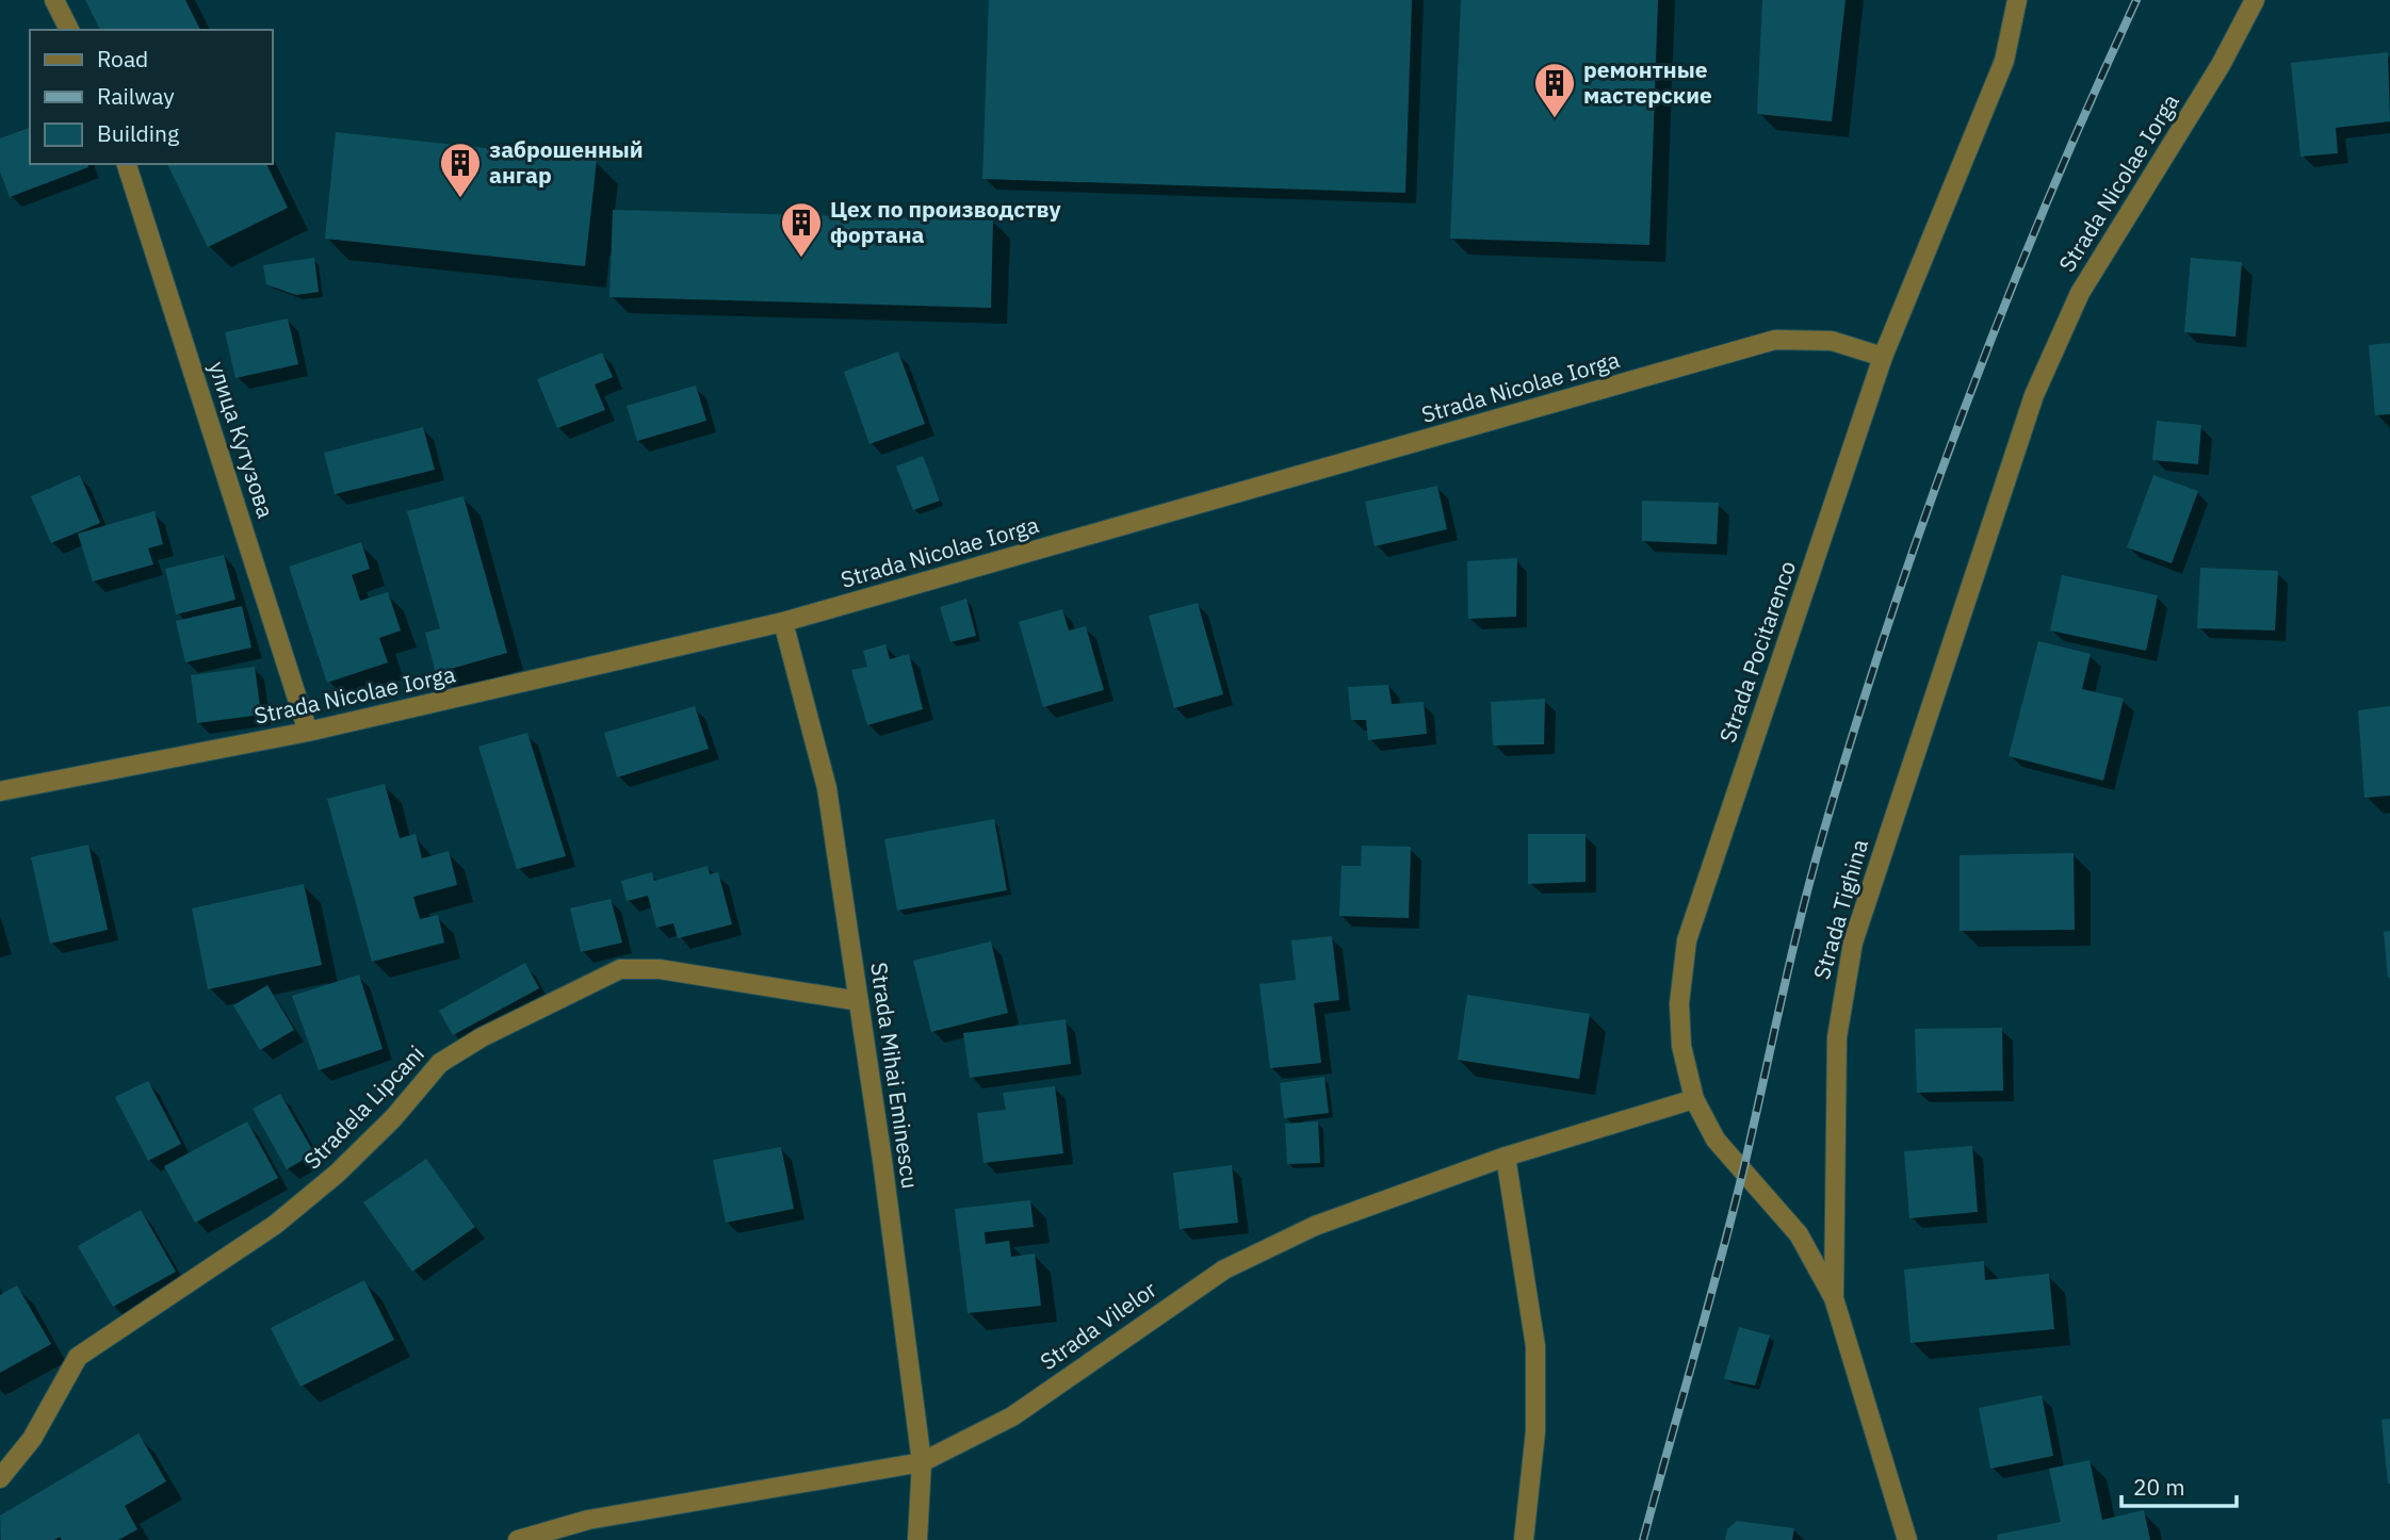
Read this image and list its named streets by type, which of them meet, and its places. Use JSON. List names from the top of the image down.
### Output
{
  "streets": {
    "street": [
      "Strada Nicolae Iorga",
      "улица Кутузова",
      "Strada Pocitarenco",
      "Strada Tighina",
      "Strada Mihai Eminescu",
      "Stradela Lipcani",
      "Strada Vilelor"
    ]
  },
  "crossings": [
    ["Strada Nicolae Iorga", "улица Кутузова"],
    ["Strada Nicolae Iorga", "Strada Pocitarenco"],
    ["Strada Nicolae Iorga", "Strada Tighina"],
    ["Strada Nicolae Iorga", "Strada Mihai Eminescu"],
    ["Strada Pocitarenco", "Strada Tighina"],
    ["Strada Pocitarenco", "Strada Vilelor"],
    ["Strada Mihai Eminescu", "Stradela Lipcani"],
    ["Strada Mihai Eminescu", "Strada Vilelor"]
  ],
  "places": {
    "building": ["ремонтные мастерские", "заброшенный ангар", "Цех по производству фортана"]
  },
  "legend": ["Road", "Railway", "Building"],
  "scale_bar": "20 m"
}
